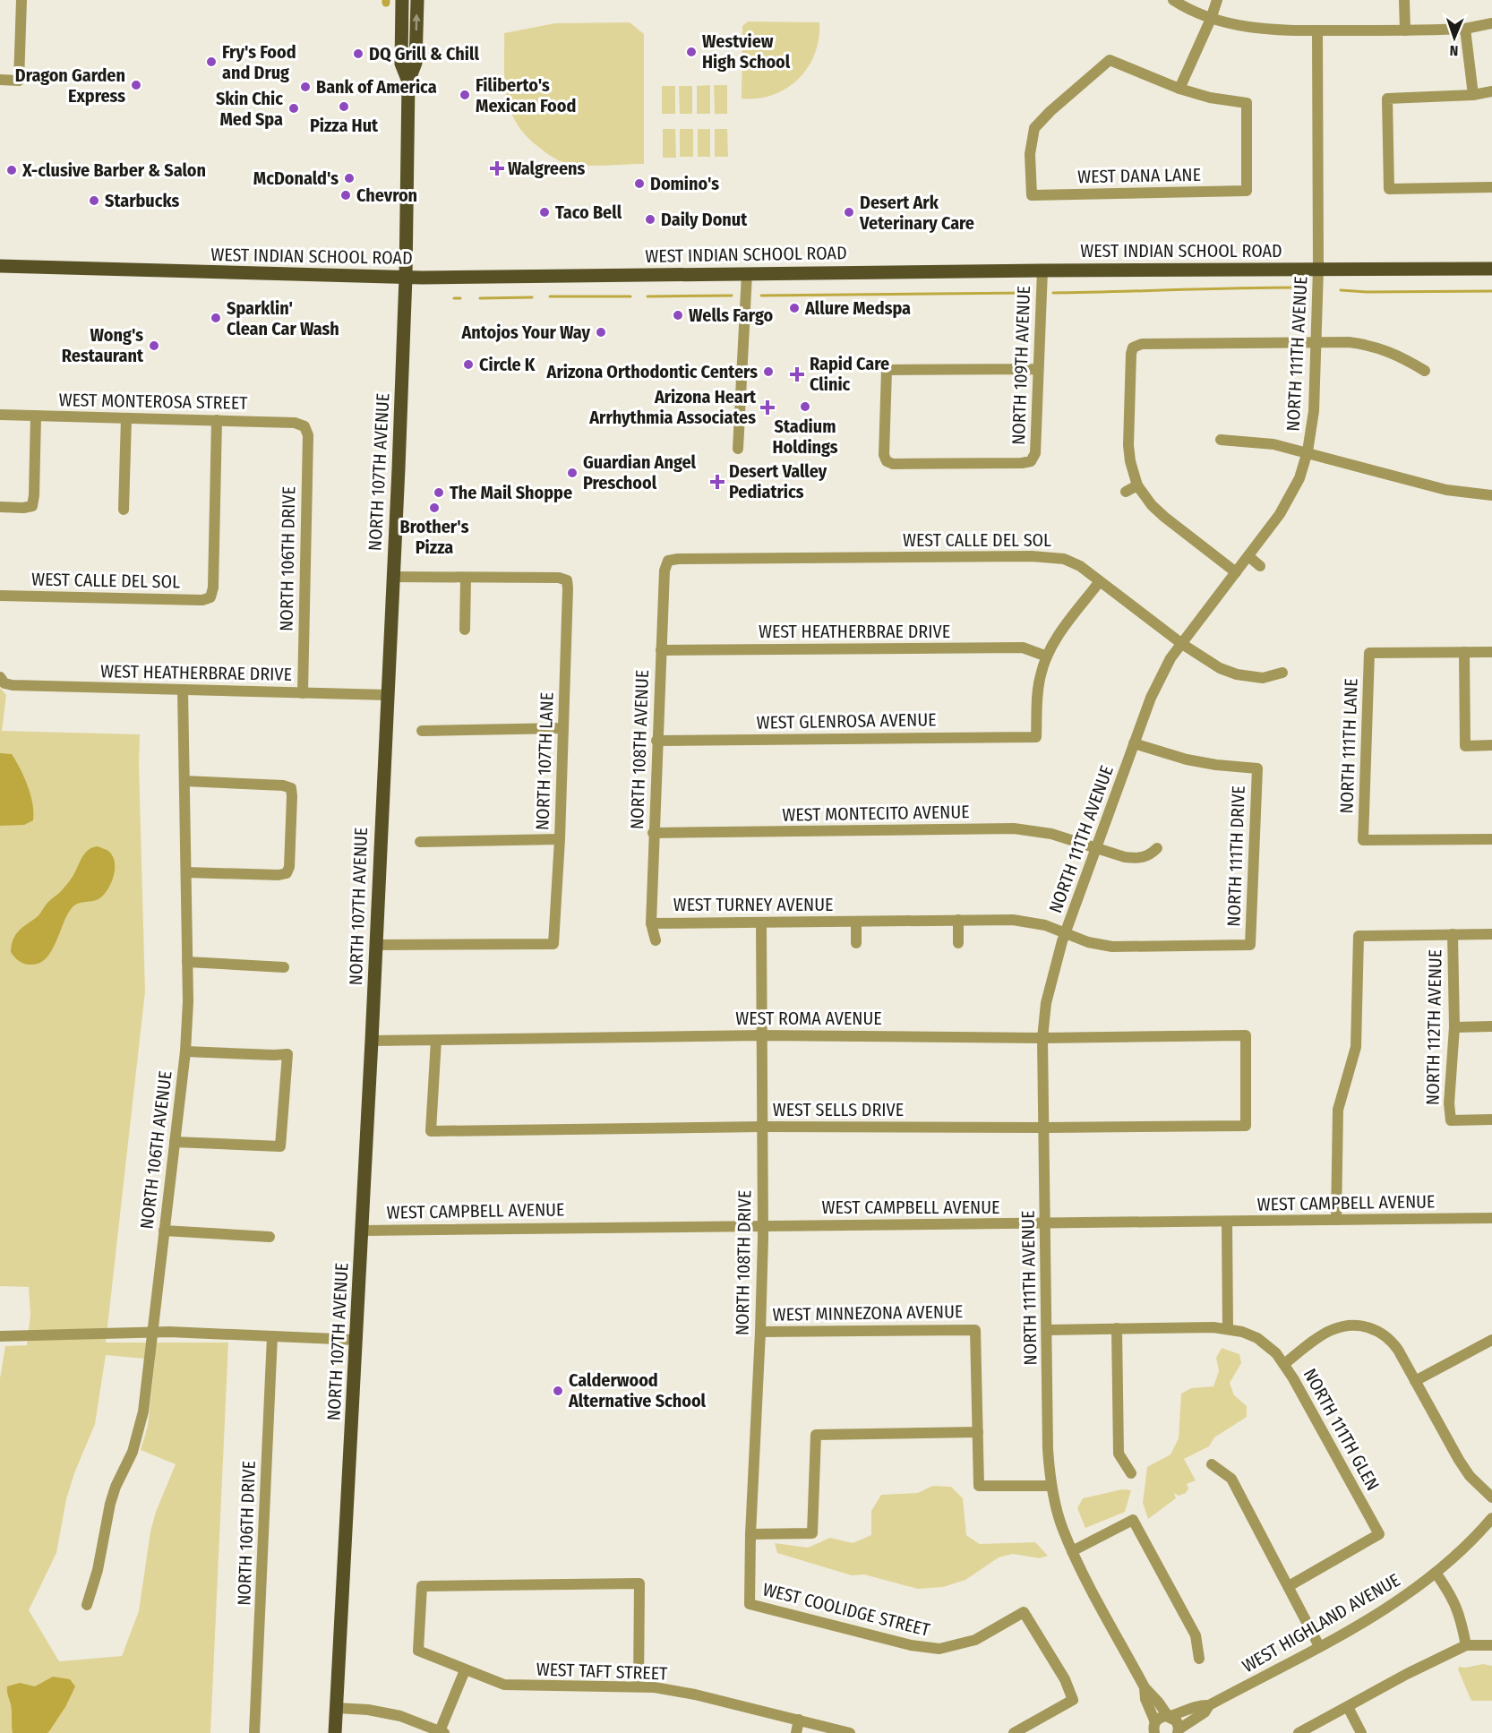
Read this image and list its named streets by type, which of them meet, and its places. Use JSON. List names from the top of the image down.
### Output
{
  "streets": {
    "main road": ["WEST INDIAN SCHOOL ROAD", "NORTH 107TH AVENUE"],
    "street": [
      "WEST DANA LANE",
      "NORTH 111TH AVENUE",
      "NORTH 109TH AVENUE",
      "WEST MONTEROSA STREET",
      "WEST CALLE DEL SOL",
      "NORTH 106TH DRIVE",
      "WEST HEATHERBRAE DRIVE",
      "WEST GLENROSA AVENUE",
      "NORTH 111TH LANE",
      "NORTH 108TH AVENUE",
      "NORTH 107TH LANE",
      "WEST MONTECITO AVENUE",
      "NORTH 111TH DRIVE",
      "WEST TURNEY AVENUE",
      "WEST ROMA AVENUE",
      "NORTH 112TH AVENUE",
      "WEST SELLS DRIVE",
      "NORTH 106TH AVENUE",
      "WEST CAMPBELL AVENUE",
      "NORTH 108TH DRIVE",
      "WEST MINNEZONA AVENUE",
      "NORTH 111TH GLEN",
      "WEST COOLIDGE STREET",
      "WEST HIGHLAND AVENUE",
      "WEST TAFT STREET"
    ]
  },
  "crossings": [
    ["WEST INDIAN SCHOOL ROAD", "NORTH 111TH AVENUE"],
    ["WEST INDIAN SCHOOL ROAD", "NORTH 109TH AVENUE"],
    ["WEST INDIAN SCHOOL ROAD", "NORTH 107TH AVENUE"],
    ["NORTH 111TH AVENUE", "WEST CALLE DEL SOL"],
    ["NORTH 111TH AVENUE", "WEST MONTECITO AVENUE"],
    ["NORTH 111TH AVENUE", "NORTH 111TH DRIVE"],
    ["NORTH 111TH AVENUE", "WEST TURNEY AVENUE"],
    ["NORTH 111TH AVENUE", "WEST ROMA AVENUE"],
    ["NORTH 111TH AVENUE", "WEST SELLS DRIVE"],
    ["NORTH 111TH AVENUE", "WEST CAMPBELL AVENUE"],
    ["NORTH 111TH AVENUE", "WEST HIGHLAND AVENUE"],
    ["WEST MONTEROSA STREET", "WEST CALLE DEL SOL"],
    ["WEST MONTEROSA STREET", "NORTH 106TH DRIVE"],
    ["NORTH 107TH AVENUE", "WEST HEATHERBRAE DRIVE"],
    ["NORTH 107TH AVENUE", "NORTH 107TH LANE"],
    ["NORTH 107TH AVENUE", "WEST ROMA AVENUE"],
    ["NORTH 107TH AVENUE", "WEST CAMPBELL AVENUE"],
    ["WEST CALLE DEL SOL", "NORTH 108TH AVENUE"],
    ["NORTH 106TH DRIVE", "WEST HEATHERBRAE DRIVE"],
    ["WEST HEATHERBRAE DRIVE", "WEST GLENROSA AVENUE"],
    ["WEST HEATHERBRAE DRIVE", "NORTH 108TH AVENUE"],
    ["WEST HEATHERBRAE DRIVE", "NORTH 106TH AVENUE"],
    ["WEST GLENROSA AVENUE", "NORTH 108TH AVENUE"],
    ["NORTH 108TH AVENUE", "WEST MONTECITO AVENUE"],
    ["NORTH 108TH AVENUE", "WEST TURNEY AVENUE"],
    ["NORTH 111TH DRIVE", "WEST TURNEY AVENUE"],
    ["WEST TURNEY AVENUE", "NORTH 108TH DRIVE"],
    ["WEST ROMA AVENUE", "WEST SELLS DRIVE"],
    ["WEST ROMA AVENUE", "NORTH 108TH DRIVE"],
    ["WEST SELLS DRIVE", "NORTH 108TH DRIVE"],
    ["WEST CAMPBELL AVENUE", "NORTH 108TH DRIVE"],
    ["NORTH 108TH DRIVE", "WEST MINNEZONA AVENUE"],
    ["NORTH 108TH DRIVE", "WEST COOLIDGE STREET"]
  ],
  "places": {
    "other": [
      "Westview High School",
      "DQ Grill & Chill",
      "Fry's Food and Drug",
      "Dragon Garden Express",
      "Bank of America",
      "Filiberto's Mexican Food",
      "Pizza Hut",
      "Skin Chic Med Spa",
      "X-clusive Barber & Salon",
      "McDonald's",
      "Domino's",
      "Chevron",
      "Starbucks",
      "Taco Bell",
      "Desert Ark Veterinary Care",
      "Daily Donut",
      "Allure Medspa",
      "Wells Fargo",
      "Sparklin' Clean Car Wash",
      "Antojos Your Way",
      "Wong's Restaurant",
      "Circle K",
      "Arizona Orthodontic Centers",
      "Stadium Holdings",
      "Guardian Angel Preschool",
      "The Mail Shoppe",
      "Brother's Pizza",
      "Calderwood Alternative School"
    ],
    "health": [
      "Walgreens",
      "Rapid Care Clinic",
      "Arizona Heart Arrhythmia Associates",
      "Desert Valley Pediatrics"
    ]
  },
  "north": "bottom"
}
